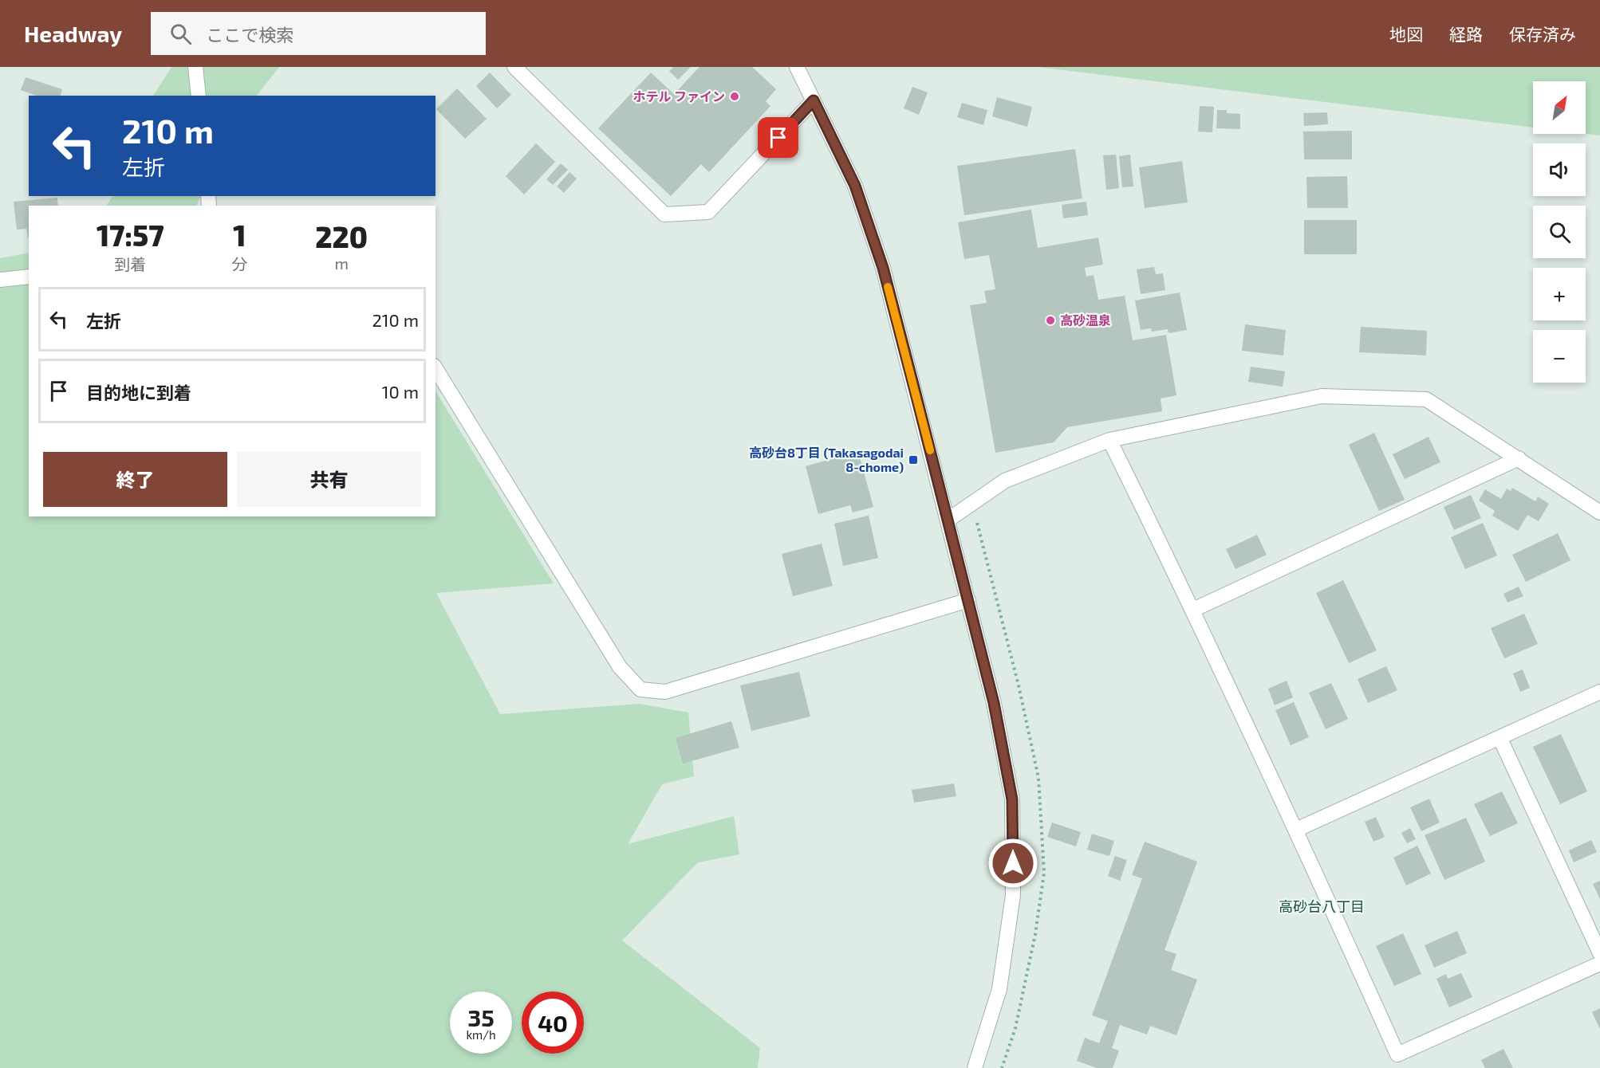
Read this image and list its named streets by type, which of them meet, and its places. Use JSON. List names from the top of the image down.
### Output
{
  "districts": ["高砂台八丁目"],
  "places": {
    "other": ["ホテル ファイン", "高砂温泉"],
    "transit": ["高砂台8丁目 (Takasagodai 8-chome)"]
  },
  "north": "top right",
  "page": {
    "header": "Headway",
    "search": "ここで検索",
    "nav": ["地図", "経路", "保存済み"],
    "map_buttons": ["+", "−"],
    "turn": ["210 m", "左折"],
    "eta": [
      "17:57",
      "到着",
      "1",
      "分",
      "220",
      "m"
    ],
    "list": [
      {
        "name": "左折",
        "value": "210 m"
      },
      {
        "name": "目的地に到着",
        "value": "10 m"
      }
    ],
    "buttons": ["終了", "共有"],
    "speed": "35 km/h",
    "limit": "40"
  }
}
